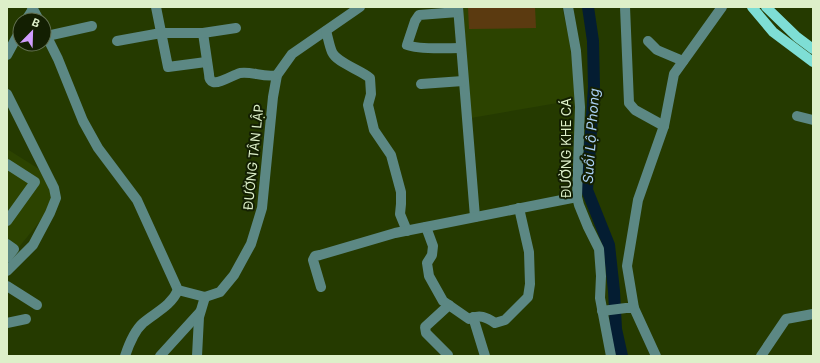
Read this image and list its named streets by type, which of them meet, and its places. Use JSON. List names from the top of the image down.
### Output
{
  "streets": {
    "street": ["ĐƯỜNG KHE CÁ", "ĐƯỜNG TÂN LẬP"]
  },
  "water": ["Suối Lộ Phong"],
  "north": "top right"
}
